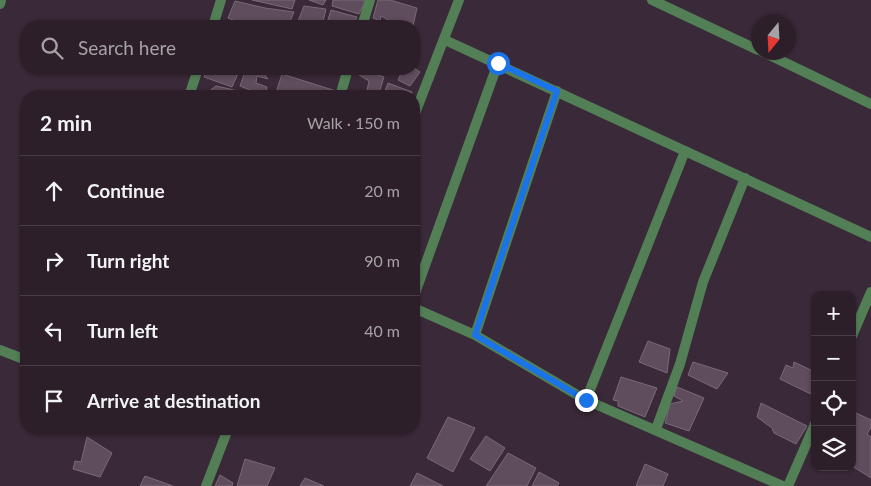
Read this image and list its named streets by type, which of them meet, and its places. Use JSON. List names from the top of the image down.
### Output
{
  "north": "bottom",
  "page": {
    "search": "Search here",
    "heading": ["2 min", "Walk · 150 m"],
    "list": [
      ["Continue", "20 m"],
      ["Turn right", "90 m"],
      ["Turn left", "40 m"],
      "Arrive at destination"
    ],
    "map_buttons": ["+", "−"]
  }
}
